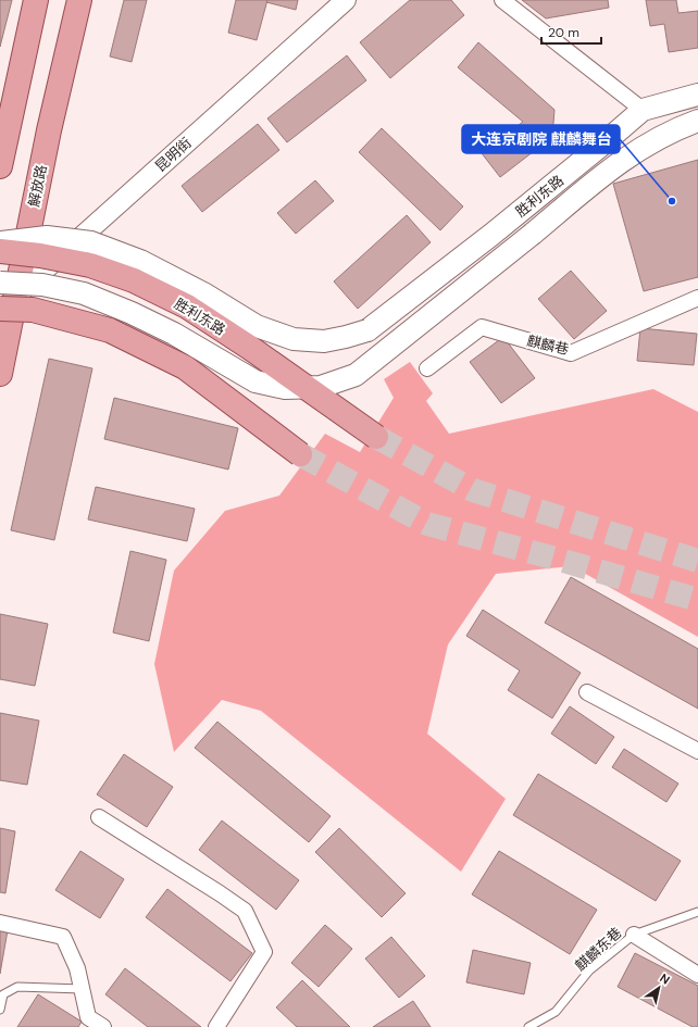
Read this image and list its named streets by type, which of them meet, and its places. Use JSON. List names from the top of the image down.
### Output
{
  "streets": {
    "main road": ["解放路", "胜利东路"],
    "street": ["昆明街", "麒麟巷"],
    "lane": ["麒麟东巷"]
  },
  "crossings": [
    ["昆明街", "解放路"]
  ],
  "places": ["大连京剧院 麒麟舞台"],
  "scale_bar": "20 m",
  "north": "top right"
}
